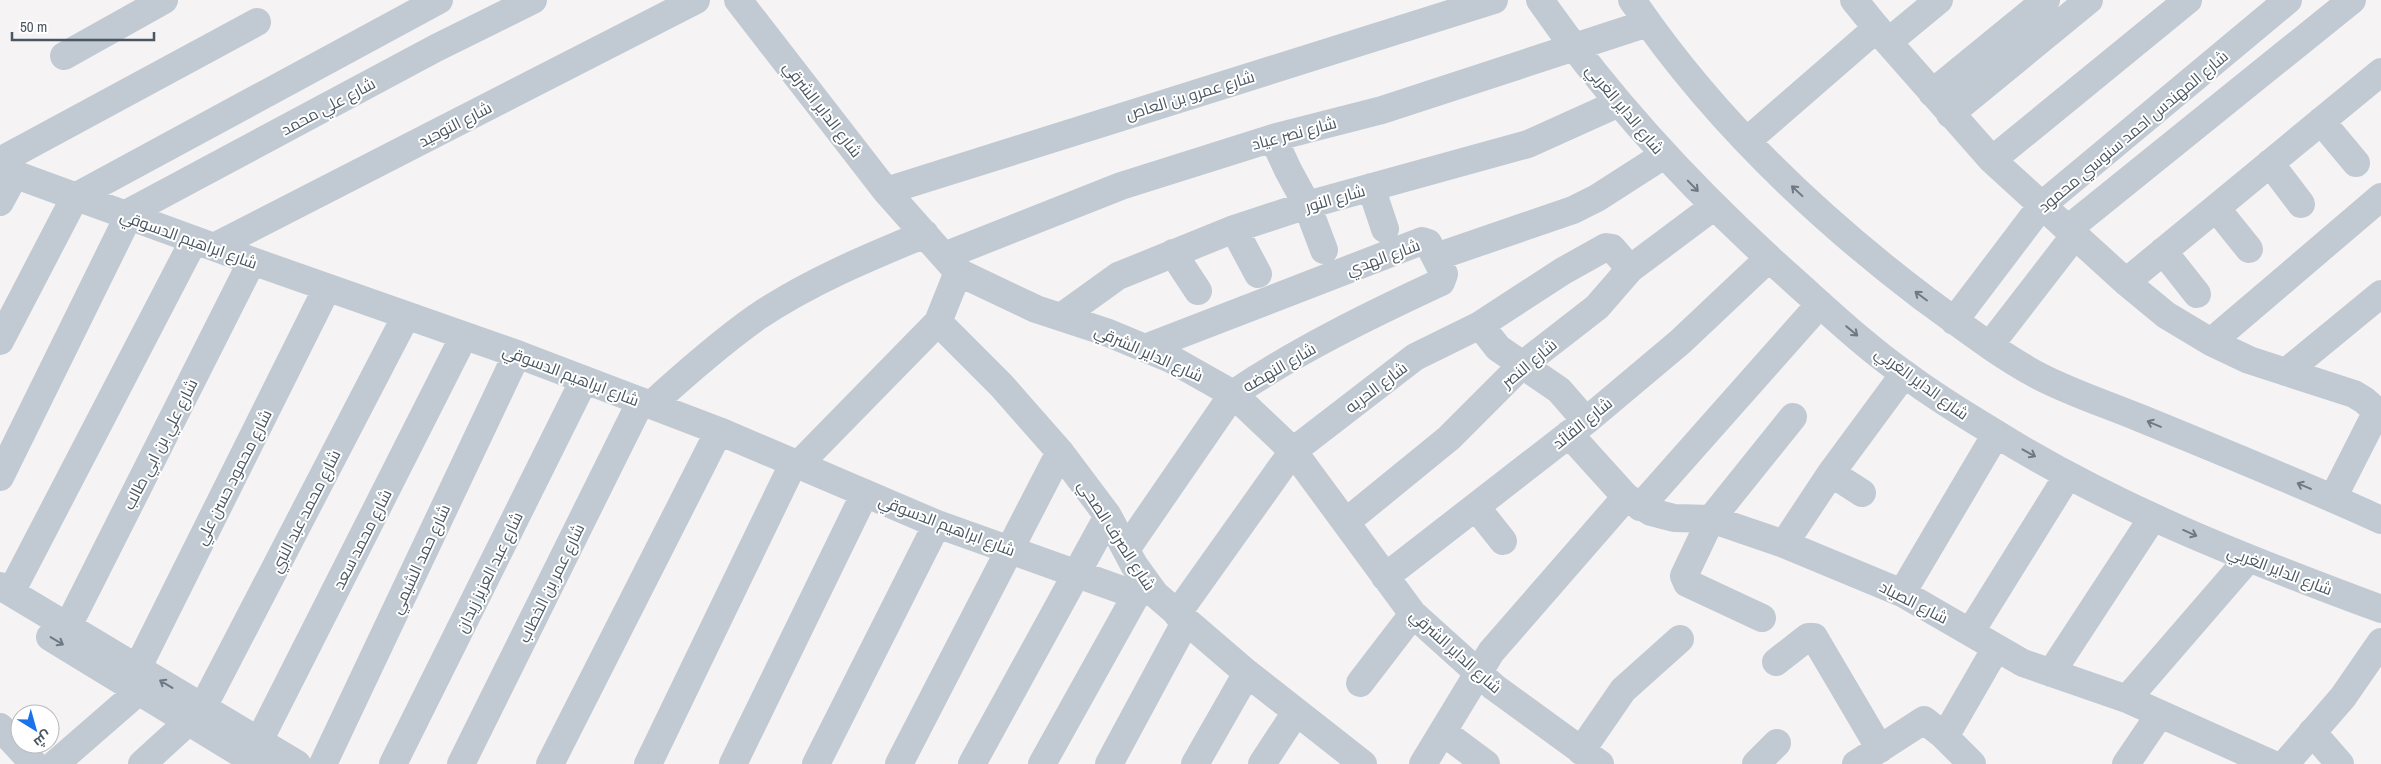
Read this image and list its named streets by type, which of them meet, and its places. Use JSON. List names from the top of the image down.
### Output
{
  "streets": {
    "street": [
      "شارع عمرو بن العاص",
      "شارع علي محمد",
      "شارع الداير الشرقي",
      "شارع الداير الغربي",
      "شارع التوحيد",
      "شارع المهندس احمد سنوسي محمود",
      "شارع نصر عياد",
      "شارع النور",
      "شارع ابراهيم الدسوقي",
      "شارع الهدي",
      "شارع النصر",
      "شارع النهضه",
      "شارع الحريه",
      "شارع القائد",
      "شارع علي بن ابي طالب",
      "شارع محمود حسن علي",
      "شارع محمد عبد النبي",
      "شارع الصرف الصحي",
      "شارع محمد سعد",
      "شارع حمد الشيمي",
      "شارع عبد العزيز زيدان",
      "شارع عمر بن الخطاب",
      "شارع الصياد"
    ]
  },
  "crossings": [
    ["شارع عمرو بن العاص", "شارع الداير الشرقي"],
    ["شارع علي محمد", "شارع ابراهيم الدسوقي"],
    ["شارع الداير الشرقي", "شارع نصر عياد"],
    ["شارع الداير الشرقي", "شارع النور"],
    ["شارع الداير الشرقي", "شارع الهدي"],
    ["شارع الداير الشرقي", "شارع النصر"],
    ["شارع الداير الشرقي", "شارع النهضه"],
    ["شارع الداير الشرقي", "شارع الحريه"],
    ["شارع الداير الشرقي", "شارع القائد"],
    ["شارع الداير الغربي", "شارع نصر عياد"],
    ["شارع الداير الغربي", "شارع النور"],
    ["شارع الداير الغربي", "شارع الهدي"],
    ["شارع الداير الغربي", "شارع النصر"],
    ["شارع الداير الغربي", "شارع القائد"],
    ["شارع التوحيد", "شارع ابراهيم الدسوقي"],
    ["شارع ابراهيم الدسوقي", "شارع علي بن ابي طالب"],
    ["شارع ابراهيم الدسوقي", "شارع محمود حسن علي"],
    ["شارع ابراهيم الدسوقي", "شارع محمد عبد النبي"],
    ["شارع ابراهيم الدسوقي", "شارع الصرف الصحي"],
    ["شارع ابراهيم الدسوقي", "شارع محمد سعد"],
    ["شارع ابراهيم الدسوقي", "شارع حمد الشيمي"],
    ["شارع ابراهيم الدسوقي", "شارع عبد العزيز زيدان"],
    ["شارع ابراهيم الدسوقي", "شارع عمر بن الخطاب"],
    ["شارع الهدي", "شارع النهضه"],
    ["شارع النصر", "شارع الحريه"],
    ["شارع النصر", "شارع الصياد"],
    ["شارع النهضه", "شارع الصرف الصحي"],
    ["شارع الحريه", "شارع الصرف الصحي"],
    ["شارع الحريه", "شارع الصياد"],
    ["شارع القائد", "شارع الصياد"]
  ],
  "scale_bar": "50 m",
  "north": "bottom right"
}
